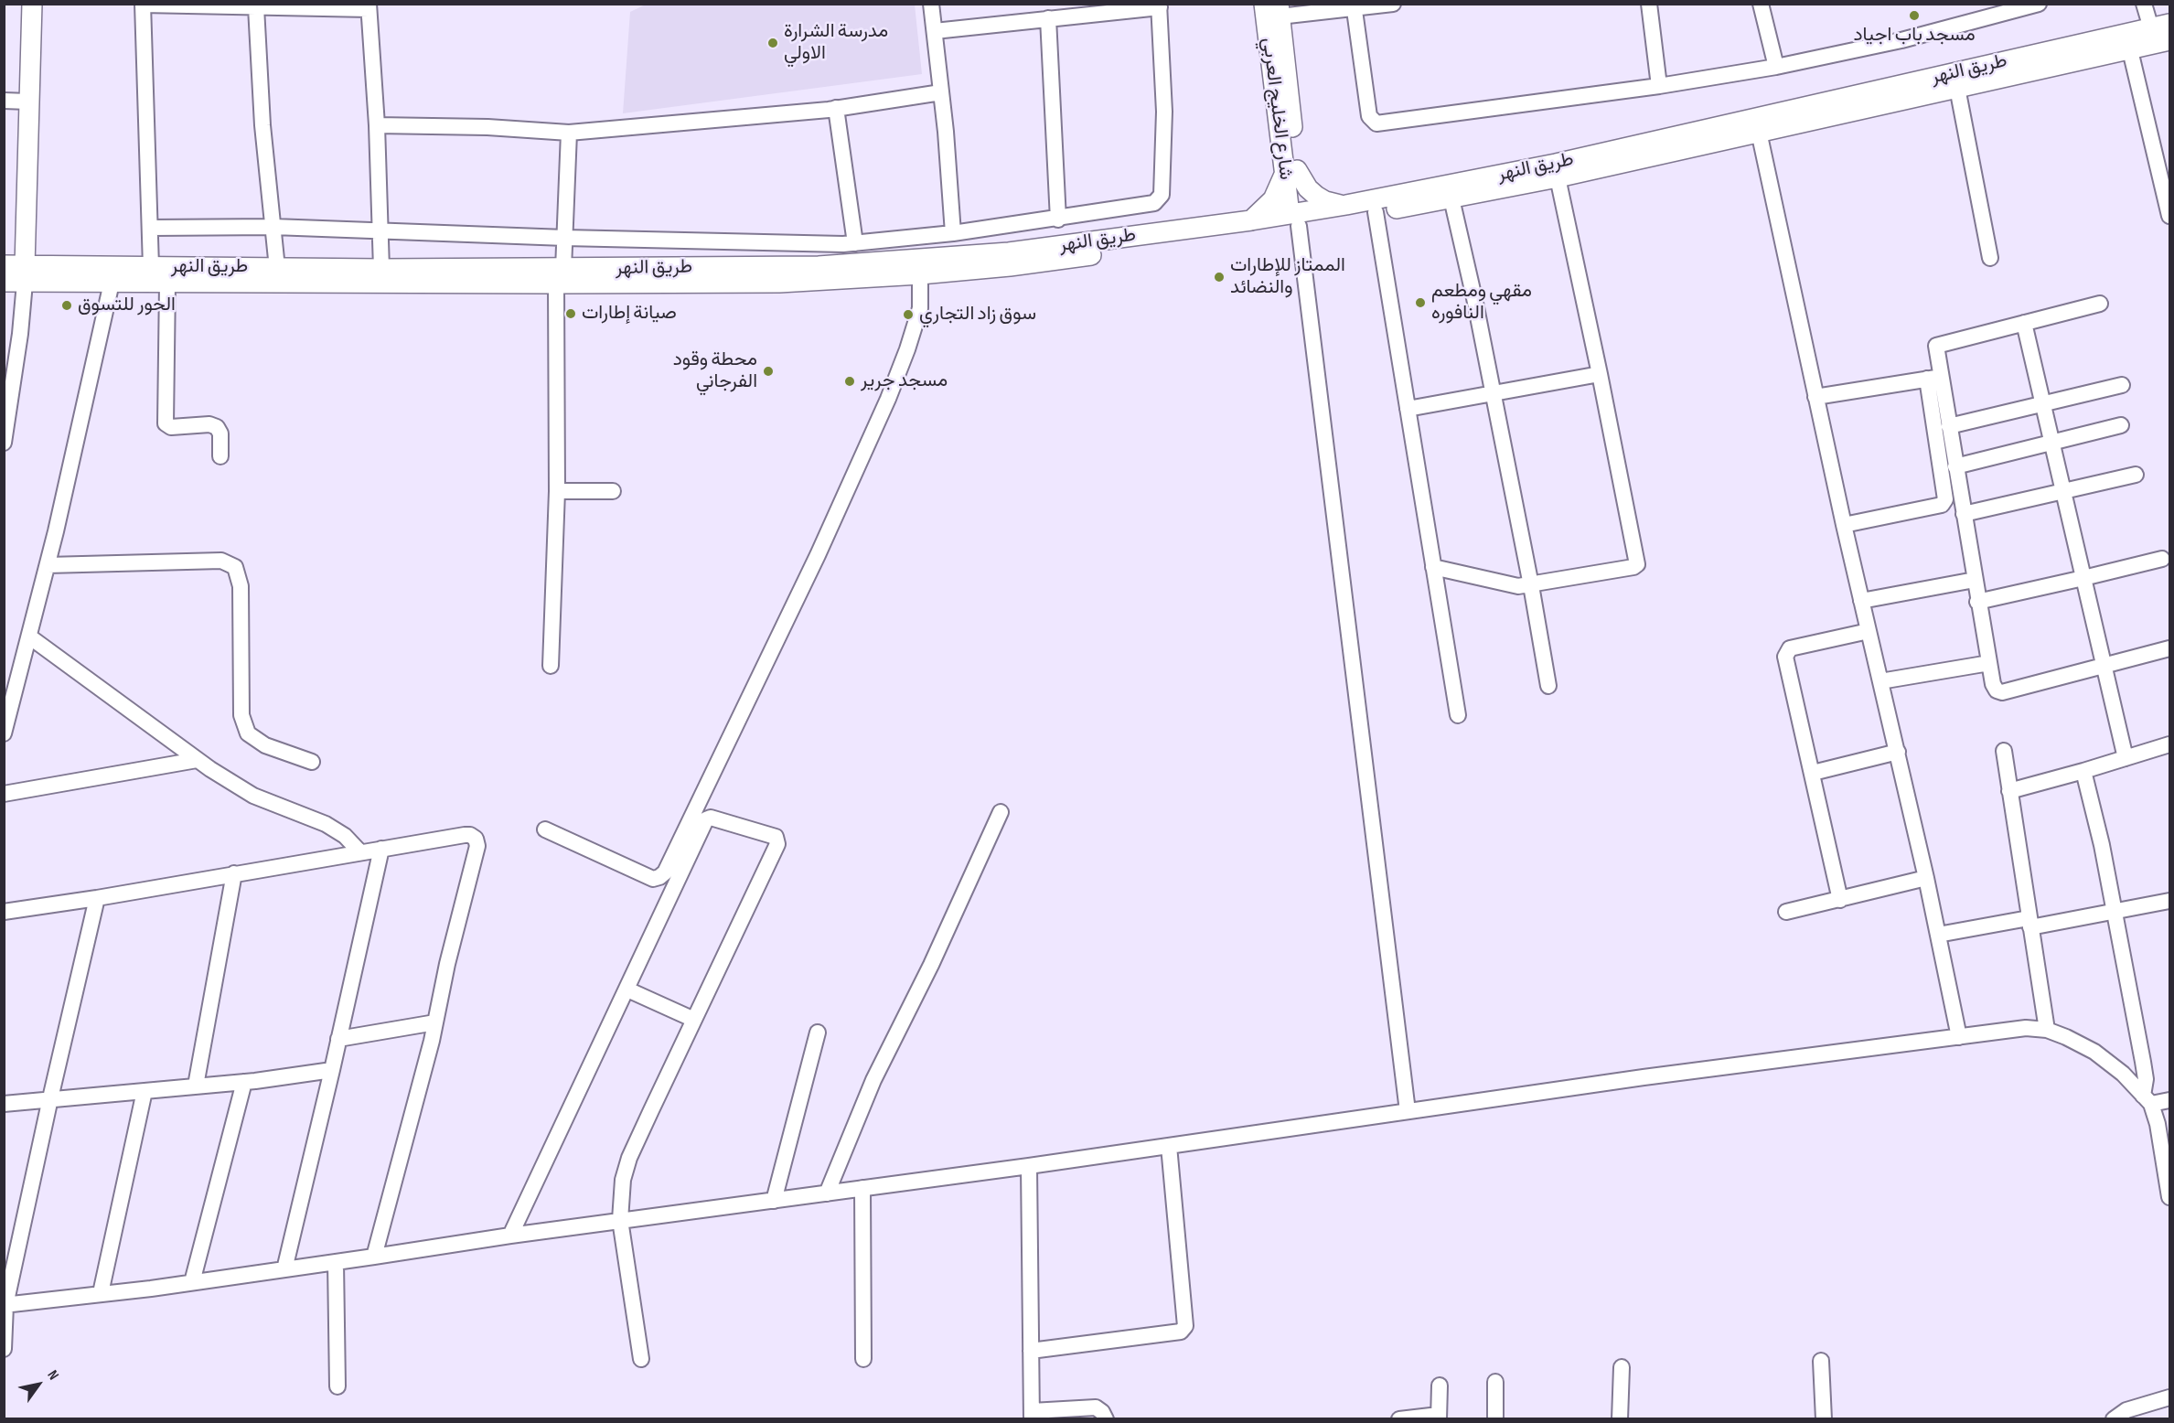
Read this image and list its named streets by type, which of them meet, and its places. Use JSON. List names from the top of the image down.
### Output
{
  "streets": {
    "main road": ["طريق النهر", "شارع الخليج العربي"]
  },
  "crossings": [
    ["طريق النهر", "شارع الخليج العربي"]
  ],
  "places": [
    "مسجد باب اجياد",
    "مدرسة الشرارة الاولي",
    "الممتاز للإطارات والنضائد",
    "مقهي ومطعم النافوره",
    "الحور للتسوق",
    "صيانة إطارات",
    "سوق زاد التجاري",
    "محطة وقود الفرجاني",
    "مسجد جرير"
  ],
  "north": "top right"
}
